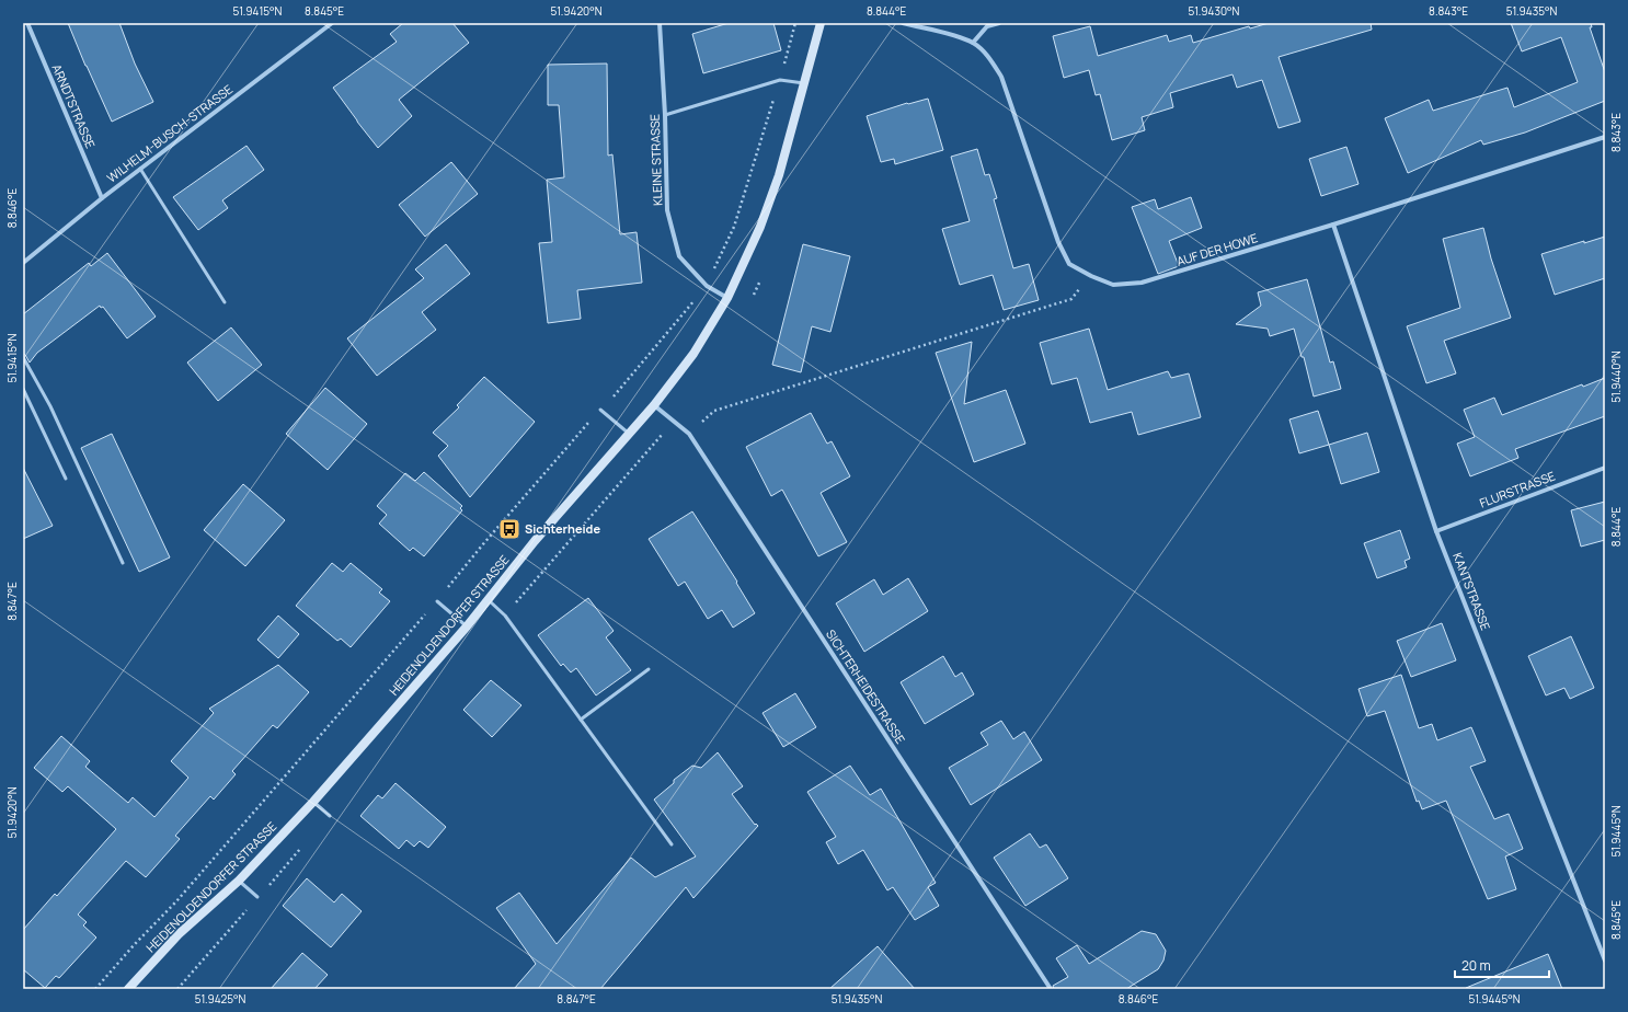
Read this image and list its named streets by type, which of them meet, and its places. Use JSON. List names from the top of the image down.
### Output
{
  "streets": {
    "street": [
      "ARNDTSTRASSE",
      "WILHELM-BUSCH-STRASSE",
      "KLEINE STRASSE",
      "AUF DER HOWE",
      "FLURSTRASSE",
      "KANTSTRASSE",
      "HEIDENOLDENDORFER STRASSE",
      "SICHTERHEIDESTRASSE"
    ]
  },
  "crossings": [
    ["ARNDTSTRASSE", "WILHELM-BUSCH-STRASSE"],
    ["KLEINE STRASSE", "HEIDENOLDENDORFER STRASSE"],
    ["AUF DER HOWE", "KANTSTRASSE"],
    ["FLURSTRASSE", "KANTSTRASSE"],
    ["HEIDENOLDENDORFER STRASSE", "SICHTERHEIDESTRASSE"]
  ],
  "places": {
    "bus stop": ["Sichterheide"]
  },
  "scale_bar": "20 m",
  "coordinates": [
    "51.9415°N",
    "8.845°E",
    "51.9420°N",
    "8.844°E",
    "51.9430°N",
    "8.843°E",
    "51.9435°N",
    "8.846°E",
    "51.9440°N",
    "8.847°E",
    "51.9445°N",
    "51.9425°N"
  ]
}
